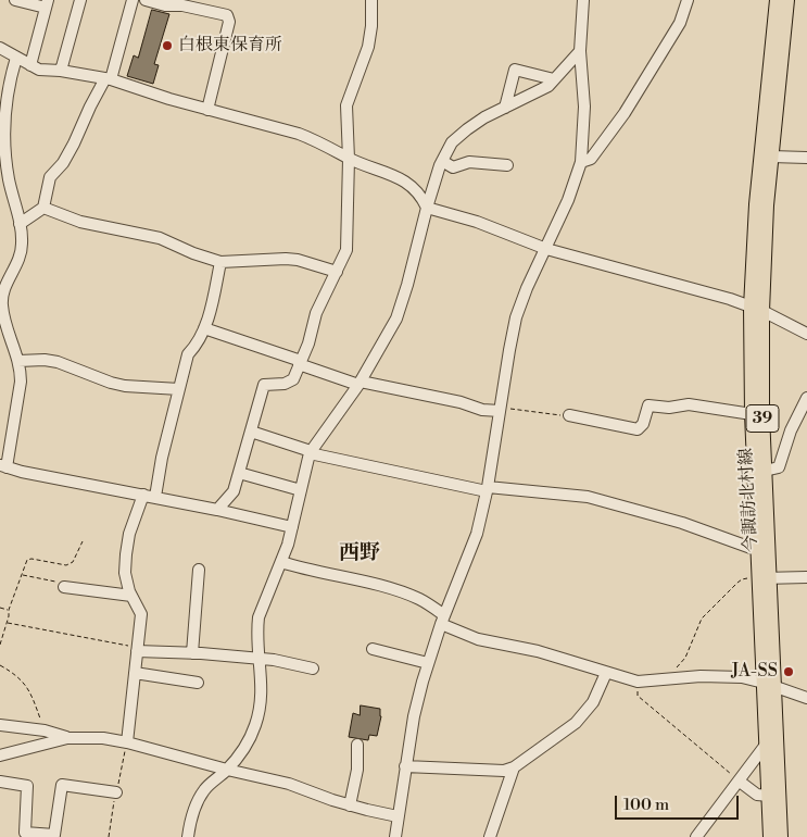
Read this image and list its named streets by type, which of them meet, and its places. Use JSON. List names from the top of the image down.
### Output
{
  "streets": {
    "main road": ["39", "今諏訪北村線"]
  },
  "districts": ["西野"],
  "places": ["白根東保育所", "JA-SS"],
  "scale_bar": "100 m"
}
